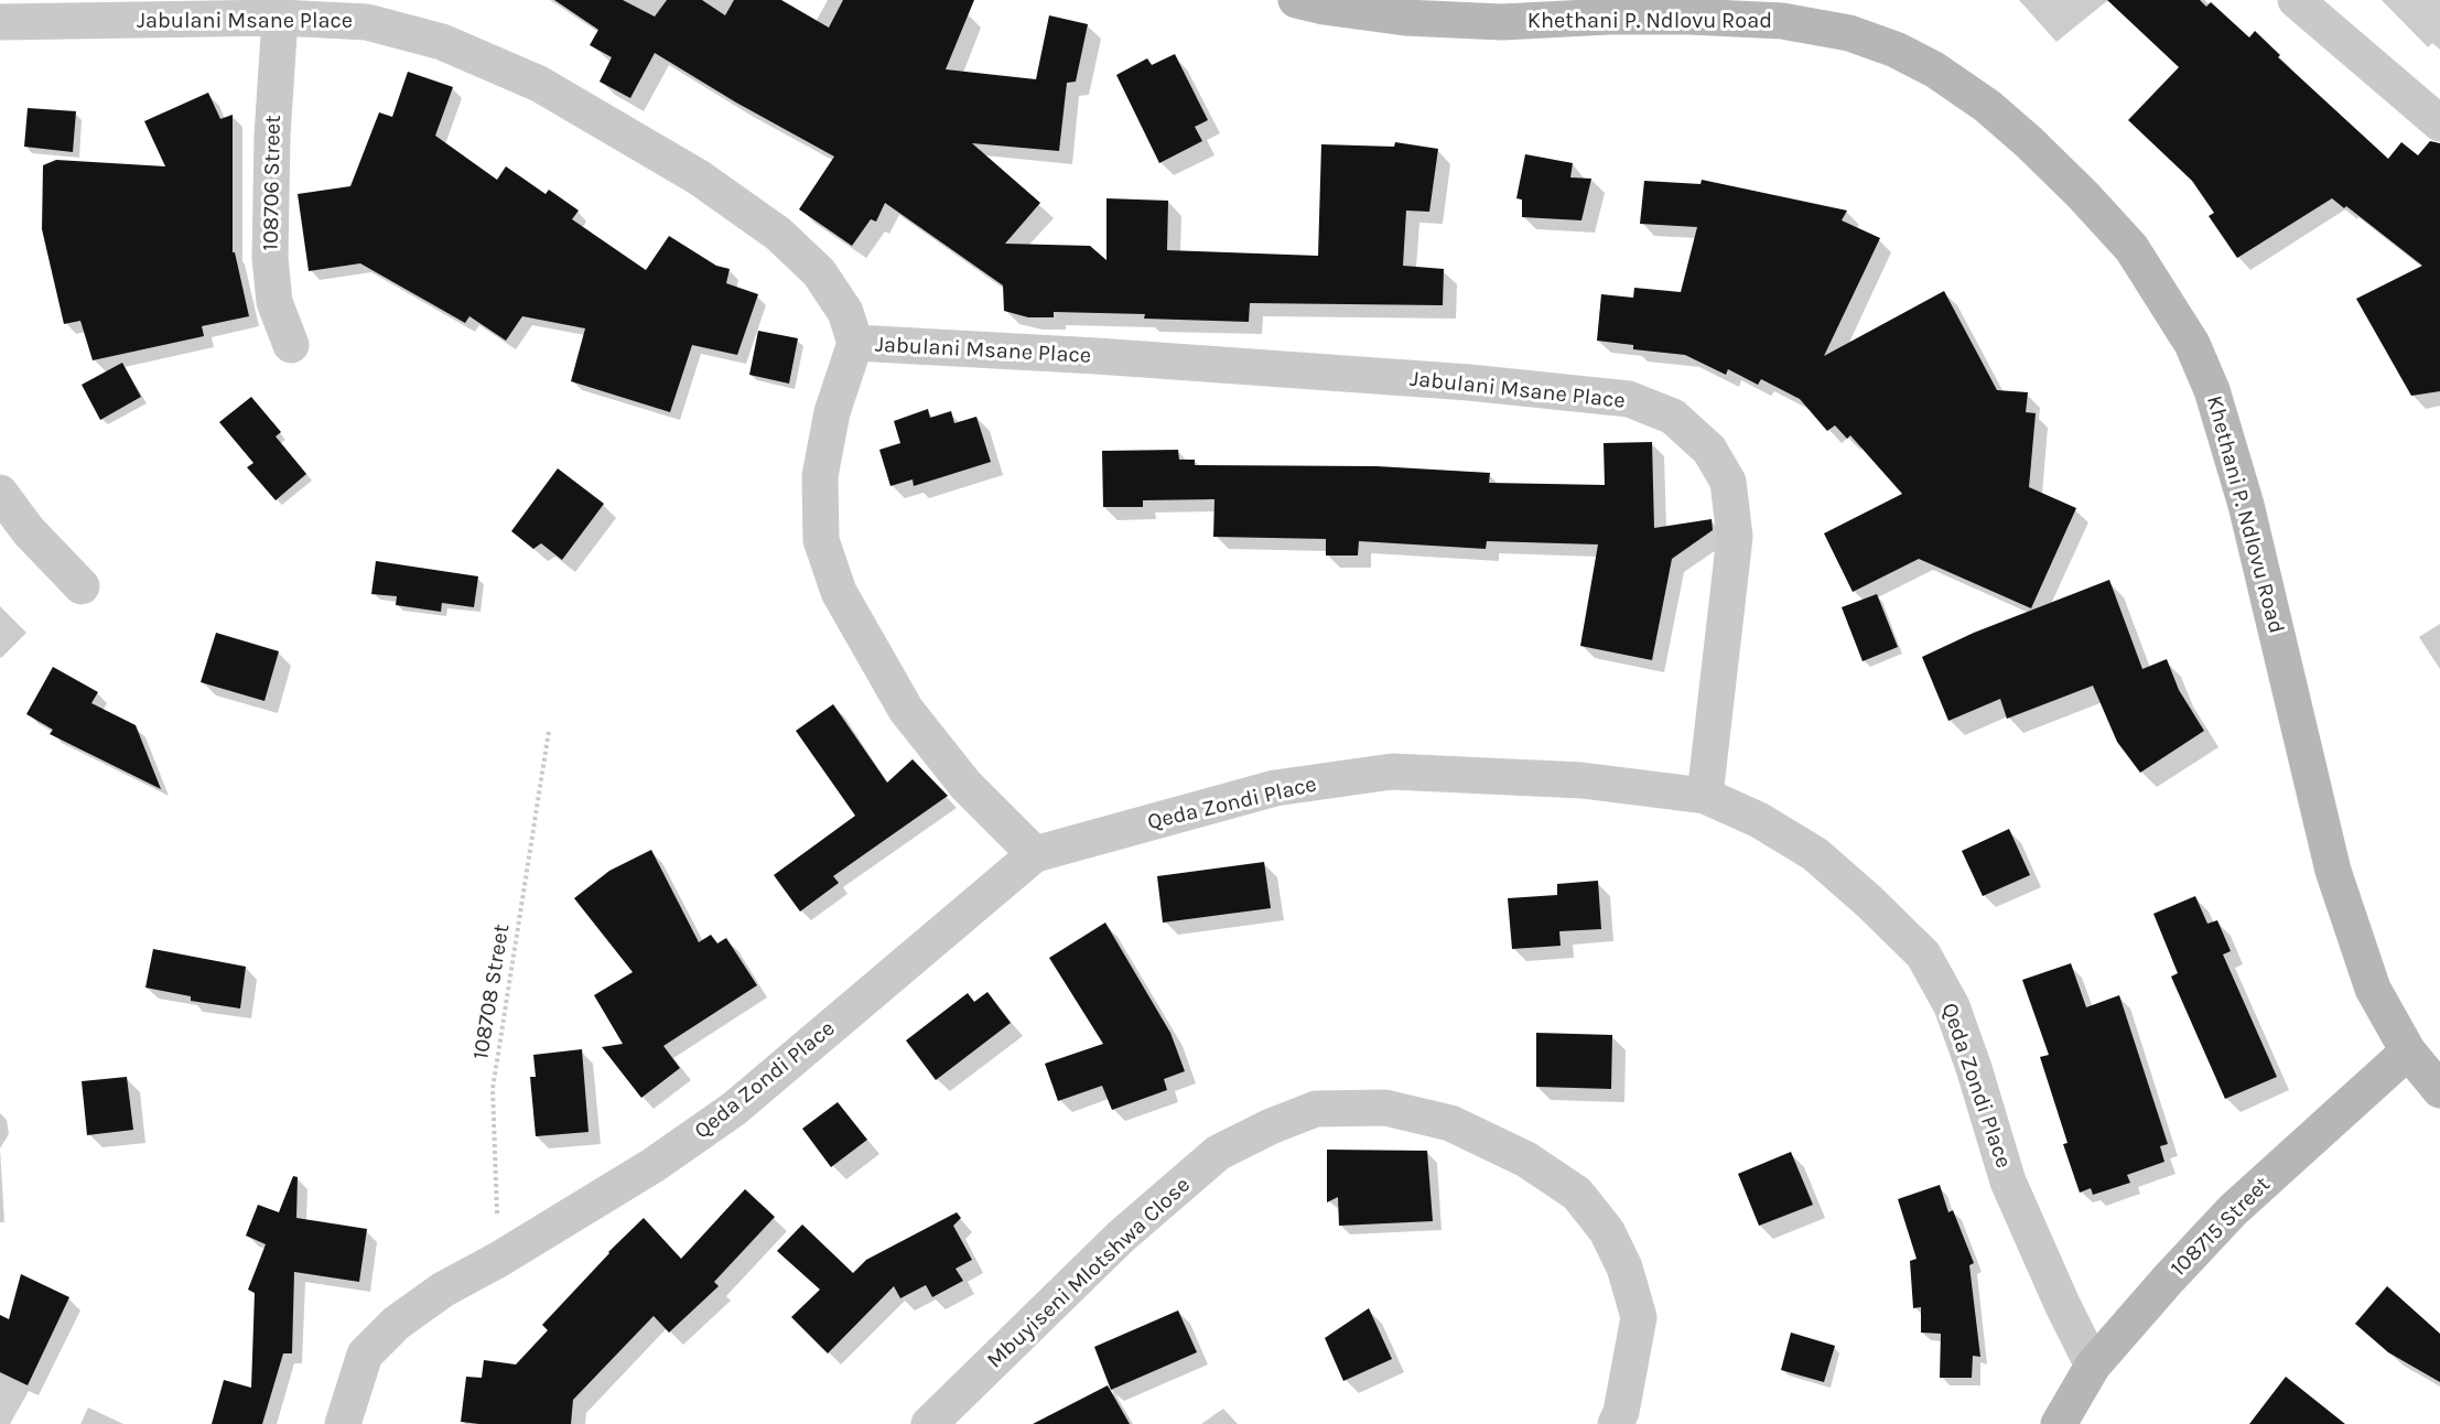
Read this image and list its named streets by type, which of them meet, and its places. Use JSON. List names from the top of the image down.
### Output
{
  "streets": {
    "street": [
      "Jabulani Msane Place",
      "Khethani P. Ndlovu Road",
      "108706 Street",
      "Qeda Zondi Place",
      "108715 Street",
      "Mbuyiseni Mlotshwa Close"
    ],
    "path": ["108708 Street"]
  },
  "crossings": [
    ["Jabulani Msane Place", "108706 Street"],
    ["Jabulani Msane Place", "Qeda Zondi Place"],
    ["Khethani P. Ndlovu Road", "108715 Street"],
    ["Qeda Zondi Place", "108708 Street"],
    ["Qeda Zondi Place", "108715 Street"]
  ]
}
